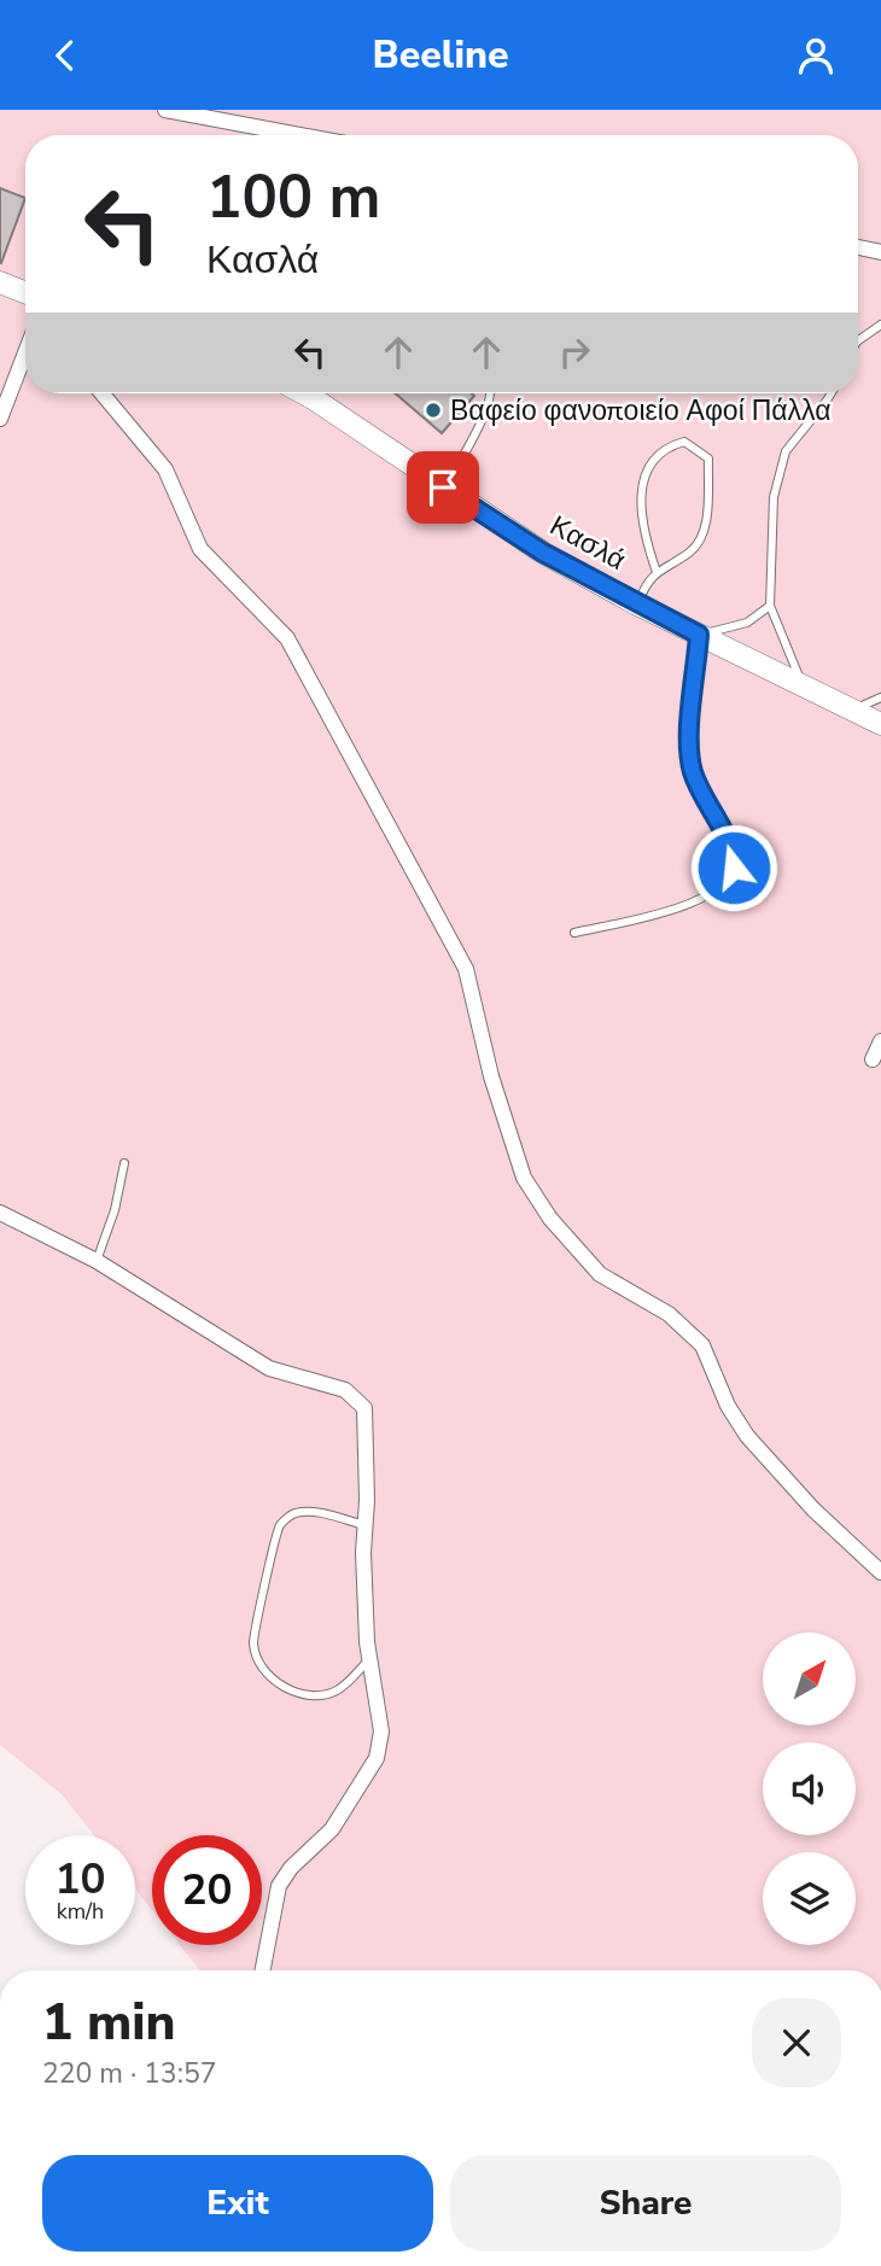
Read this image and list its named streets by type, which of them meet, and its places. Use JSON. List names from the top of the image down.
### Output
{
  "streets": {
    "street": ["Κασλά"]
  },
  "places": ["Βαφείο φανοποιείο Αφοί Πάλλα"],
  "north": "top right",
  "page": {
    "header": "Beeline",
    "turn": ["100 m", "Κασλά"],
    "speed": "10 km/h",
    "limit": "20",
    "heading": ["1 min", "220 m · 13:57"],
    "buttons": ["Exit", "Share"]
  }
}
